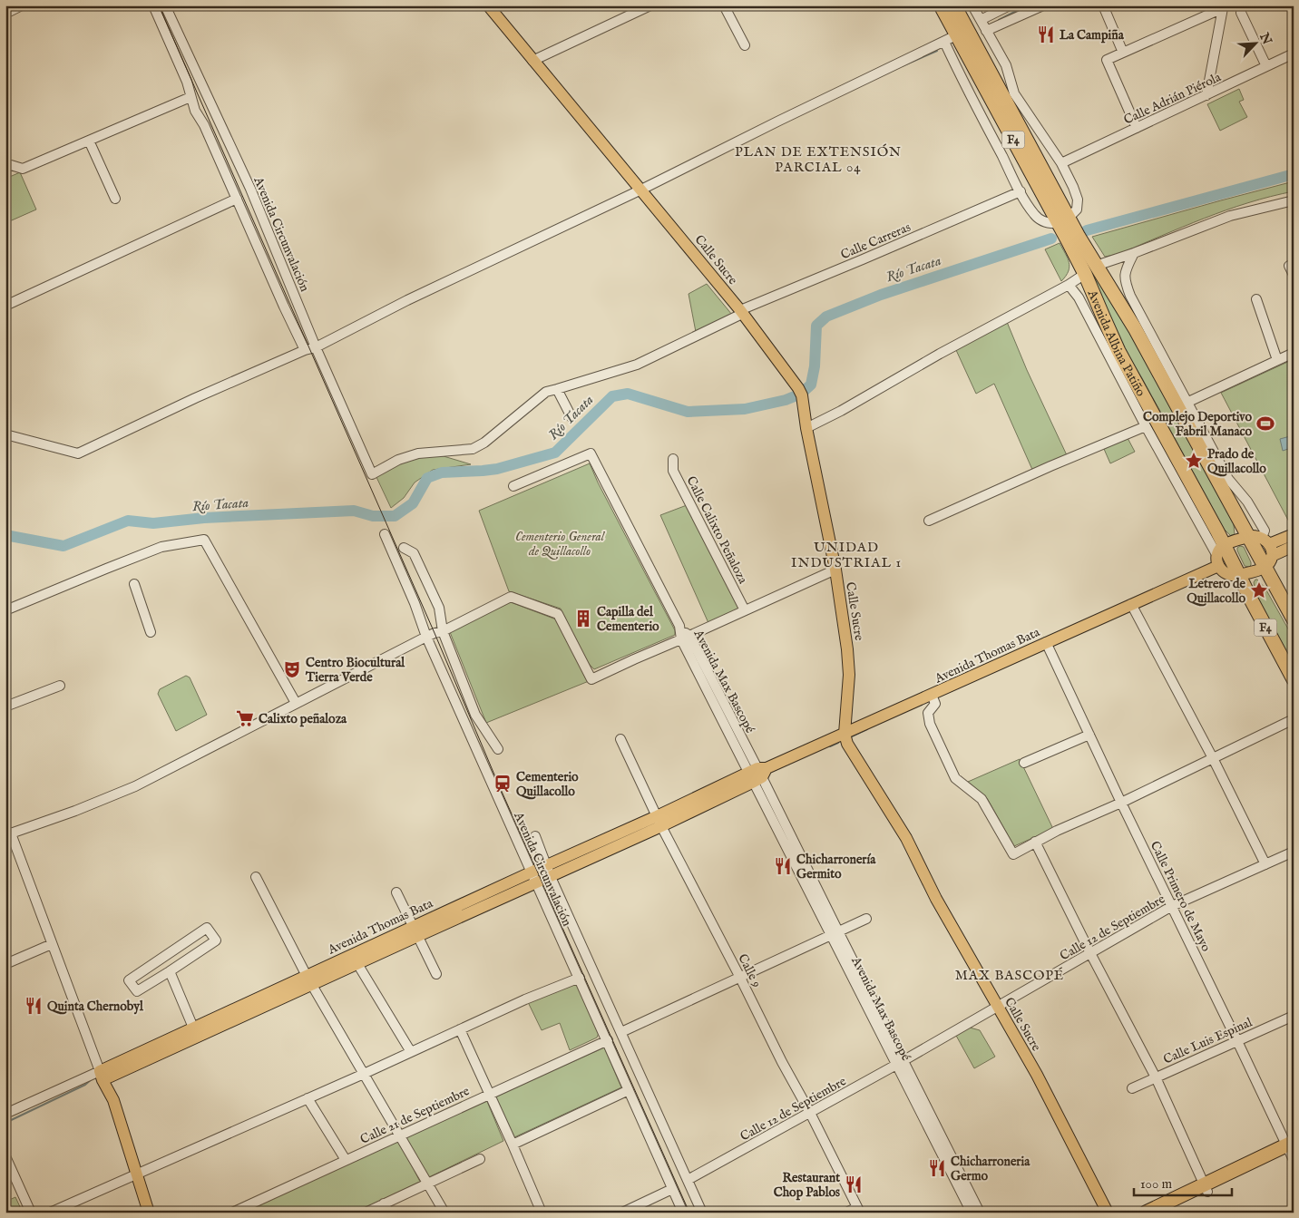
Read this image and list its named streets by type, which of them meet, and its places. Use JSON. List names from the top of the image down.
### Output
{
  "streets": {
    "highway": ["F4", "Avenida Albina Patiño"],
    "main road": ["Calle Sucre", "Avenida Thomas Bata"],
    "street": [
      "Calle Adrián Piérola",
      "Avenida Circunvalación",
      "Calle Carreras",
      "Calle Calixto Peñaloza",
      "Avenida Max Bascopé",
      "Calle Primero de Mayo",
      "Calle 12 de Septiembre",
      "Calle 9",
      "Calle Luis Espinal",
      "Calle 21 de Septiembre"
    ]
  },
  "crossings": [
    ["Avenida Circunvalación", "Calle Carreras"],
    ["Avenida Circunvalación", "Avenida Thomas Bata"],
    ["Avenida Circunvalación", "Calle 12 de Septiembre"],
    ["Avenida Circunvalación", "Calle 21 de Septiembre"],
    ["Calle Carreras", "Calle Sucre"],
    ["Calle Sucre", "Avenida Thomas Bata"],
    ["Calle Sucre", "Calle 12 de Septiembre"],
    ["Avenida Albina Patiño", "Avenida Thomas Bata"],
    ["Avenida Thomas Bata", "Avenida Max Bascopé"],
    ["Avenida Thomas Bata", "Calle Primero de Mayo"],
    ["Avenida Thomas Bata", "Calle 9"],
    ["Avenida Max Bascopé", "Calle 12 de Septiembre"],
    ["Calle Primero de Mayo", "Calle 12 de Septiembre"],
    ["Calle Primero de Mayo", "Calle Luis Espinal"],
    ["Calle 12 de Septiembre", "Calle 9"]
  ],
  "districts": ["PLAN DE EXTENSIÓN PARCIAL 04", "UNIDAD INDUSTRIAL 1", "MAX BASCOPÉ"],
  "water": ["Río Tacata"],
  "parks": ["Cementerio General de Quillacollo"],
  "places": {
    "restaurant": [
      "La Campiña",
      "Chicharronería Germito",
      "Quinta Chernobyl",
      "Chicharroneria Germo",
      "Restaurant Chop Pablos"
    ],
    "sports": ["Complejo Deportivo Fabril Manaco"],
    "place": ["Prado de Quillacollo", "Letrero de Quillacollo"],
    "building": ["Capilla del Cementerio"],
    "theatre": ["Centro Biocultural Tierra Verde"],
    "supermarket": ["Calixto peñaloza"],
    "station": ["Cementerio Quillacollo"]
  },
  "scale_bar": "100 m",
  "north": "top right"
}
